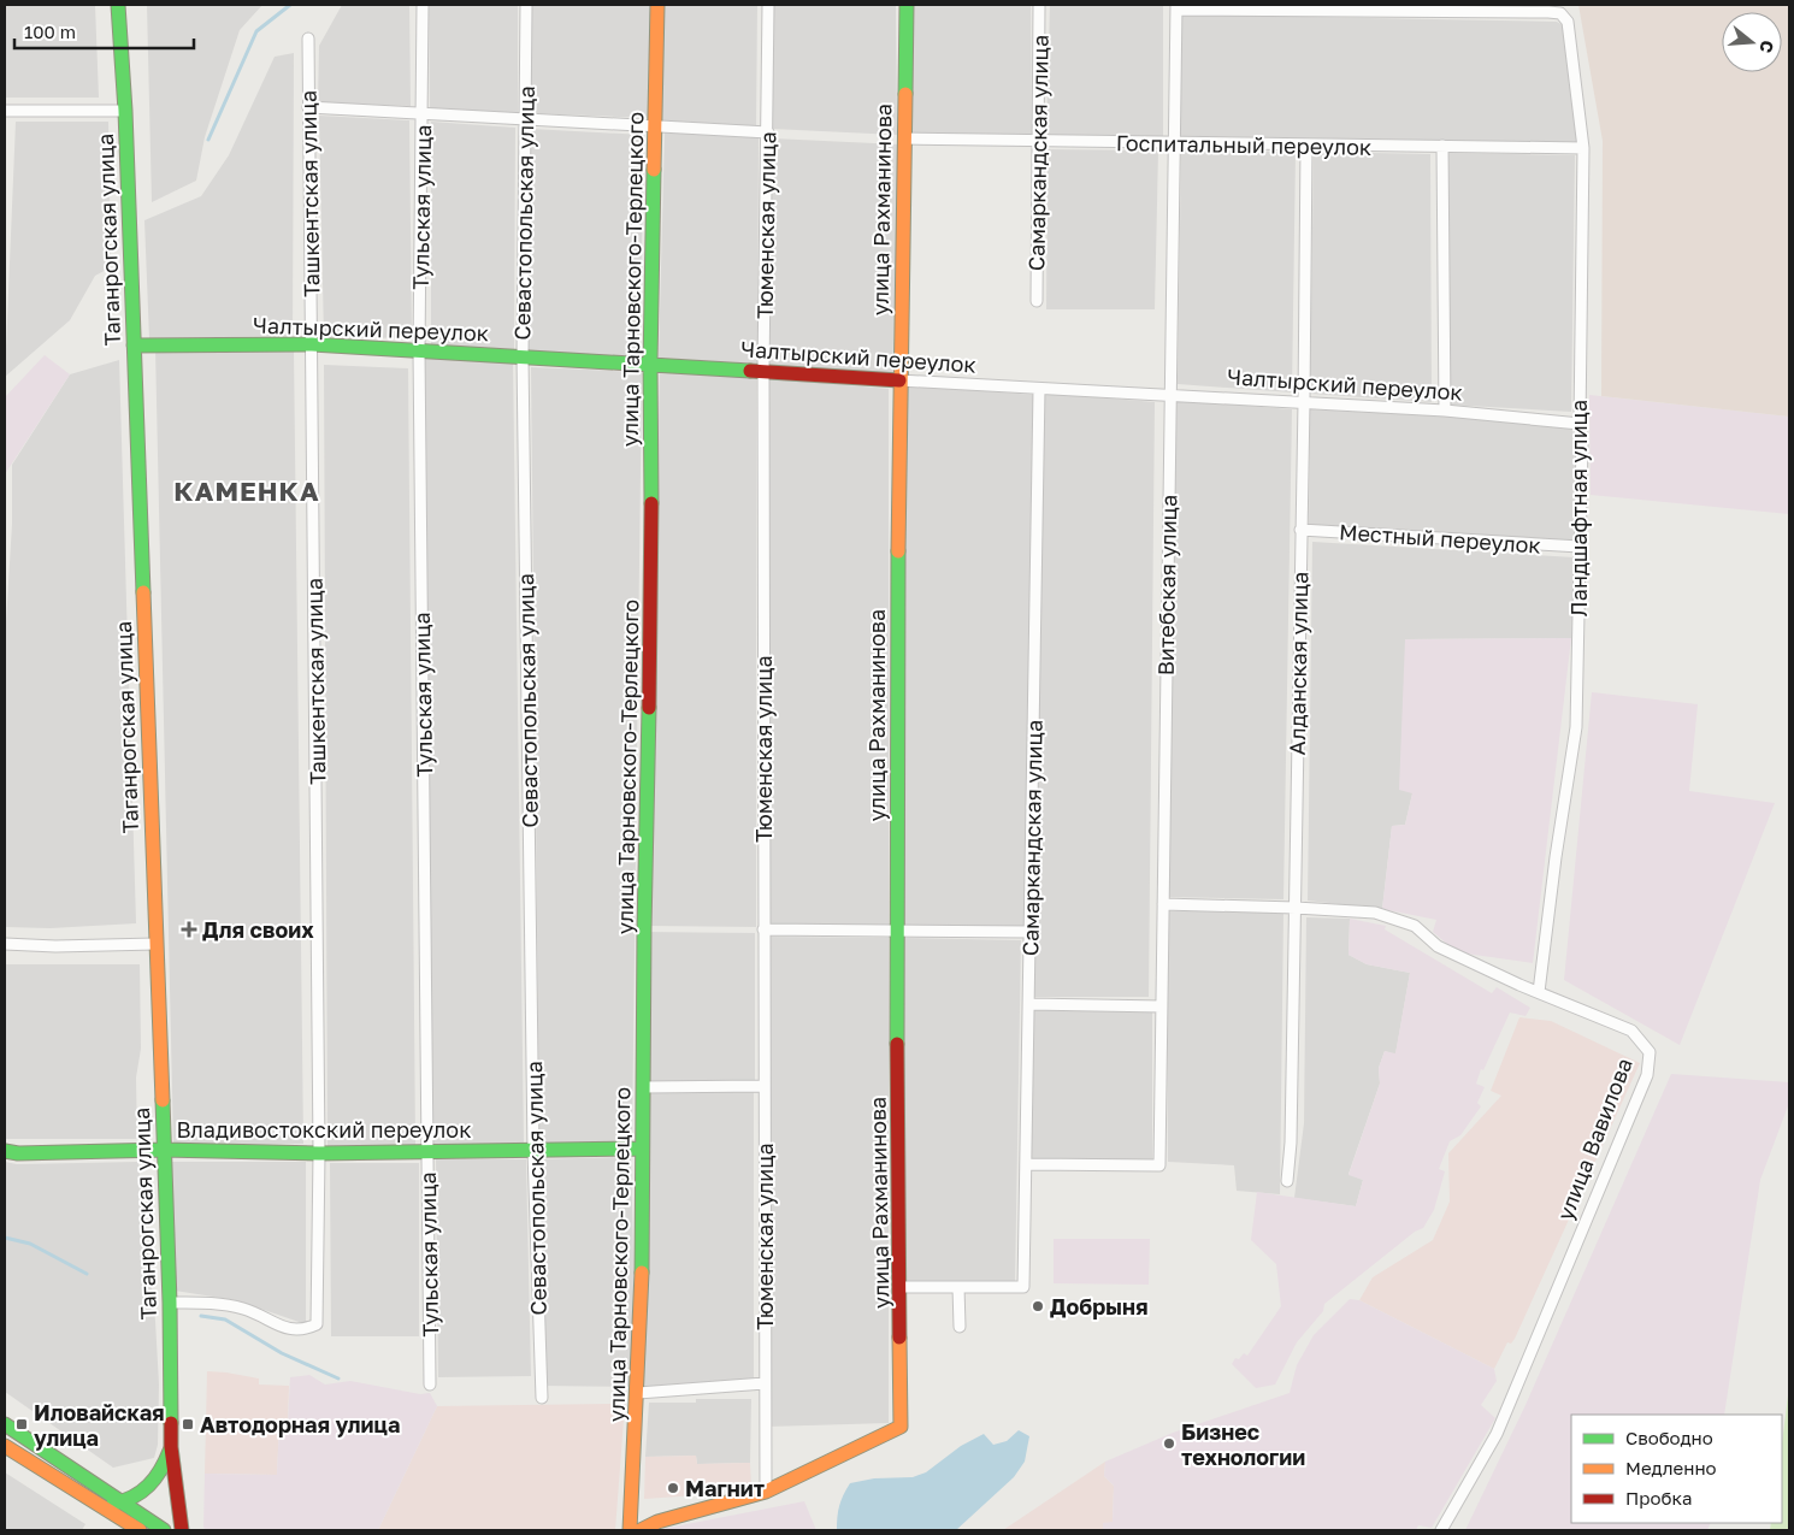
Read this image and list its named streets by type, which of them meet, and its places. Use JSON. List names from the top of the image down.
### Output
{
  "streets": {
    "street": [
      "Госпитальный переулок",
      "Самаркандская улица",
      "Ташкентская улица",
      "Тульская улица",
      "улица Рахманинова",
      "Севастопольская улица",
      "Тюменская улица",
      "Таганрогская улица",
      "улица Тарновского-Терлецкого",
      "Чалтырский переулок",
      "Ландшафтная улица",
      "Местный переулок",
      "Витебская улица",
      "Алданская улица",
      "Владивостокский переулок",
      "улица Вавилова"
    ]
  },
  "crossings": [
    ["Госпитальный переулок", "Самаркандская улица"],
    ["Госпитальный переулок", "улица Рахманинова"],
    ["Госпитальный переулок", "Ландшафтная улица"],
    ["Госпитальный переулок", "Витебская улица"],
    ["Госпитальный переулок", "Алданская улица"],
    ["Самаркандская улица", "Чалтырский переулок"],
    ["Самаркандская улица", "Витебская улица"],
    ["Ташкентская улица", "Таганрогская улица"],
    ["Ташкентская улица", "Чалтырский переулок"],
    ["Ташкентская улица", "Владивостокский переулок"],
    ["Тульская улица", "Чалтырский переулок"],
    ["Тульская улица", "Владивостокский переулок"],
    ["улица Рахманинова", "Тюменская улица"],
    ["улица Рахманинова", "Чалтырский переулок"],
    ["Севастопольская улица", "Чалтырский переулок"],
    ["Севастопольская улица", "Владивостокский переулок"],
    ["Тюменская улица", "Чалтырский переулок"],
    ["Таганрогская улица", "Чалтырский переулок"],
    ["Таганрогская улица", "Владивостокский переулок"],
    ["улица Тарновского-Терлецкого", "Чалтырский переулок"],
    ["улица Тарновского-Терлецкого", "Владивостокский переулок"],
    ["Чалтырский переулок", "Ландшафтная улица"],
    ["Чалтырский переулок", "Витебская улица"],
    ["Чалтырский переулок", "Алданская улица"],
    ["Ландшафтная улица", "Местный переулок"],
    ["Ландшафтная улица", "Витебская улица"],
    ["Ландшафтная улица", "улица Вавилова"],
    ["Местный переулок", "Алданская улица"],
    ["Витебская улица", "улица Вавилова"],
    ["Алданская улица", "улица Вавилова"]
  ],
  "districts": ["КАМЕНКА"],
  "places": {
    "health": ["Для своих"],
    "other": ["Добрыня", "Бизнес технологии", "Магнит"],
    "transit": ["Иловайская улица", "Автодорная улица"]
  },
  "legend": ["Свободно", "Медленно", "Пробка"],
  "scale_bar": "100 m",
  "north": "right"
}
